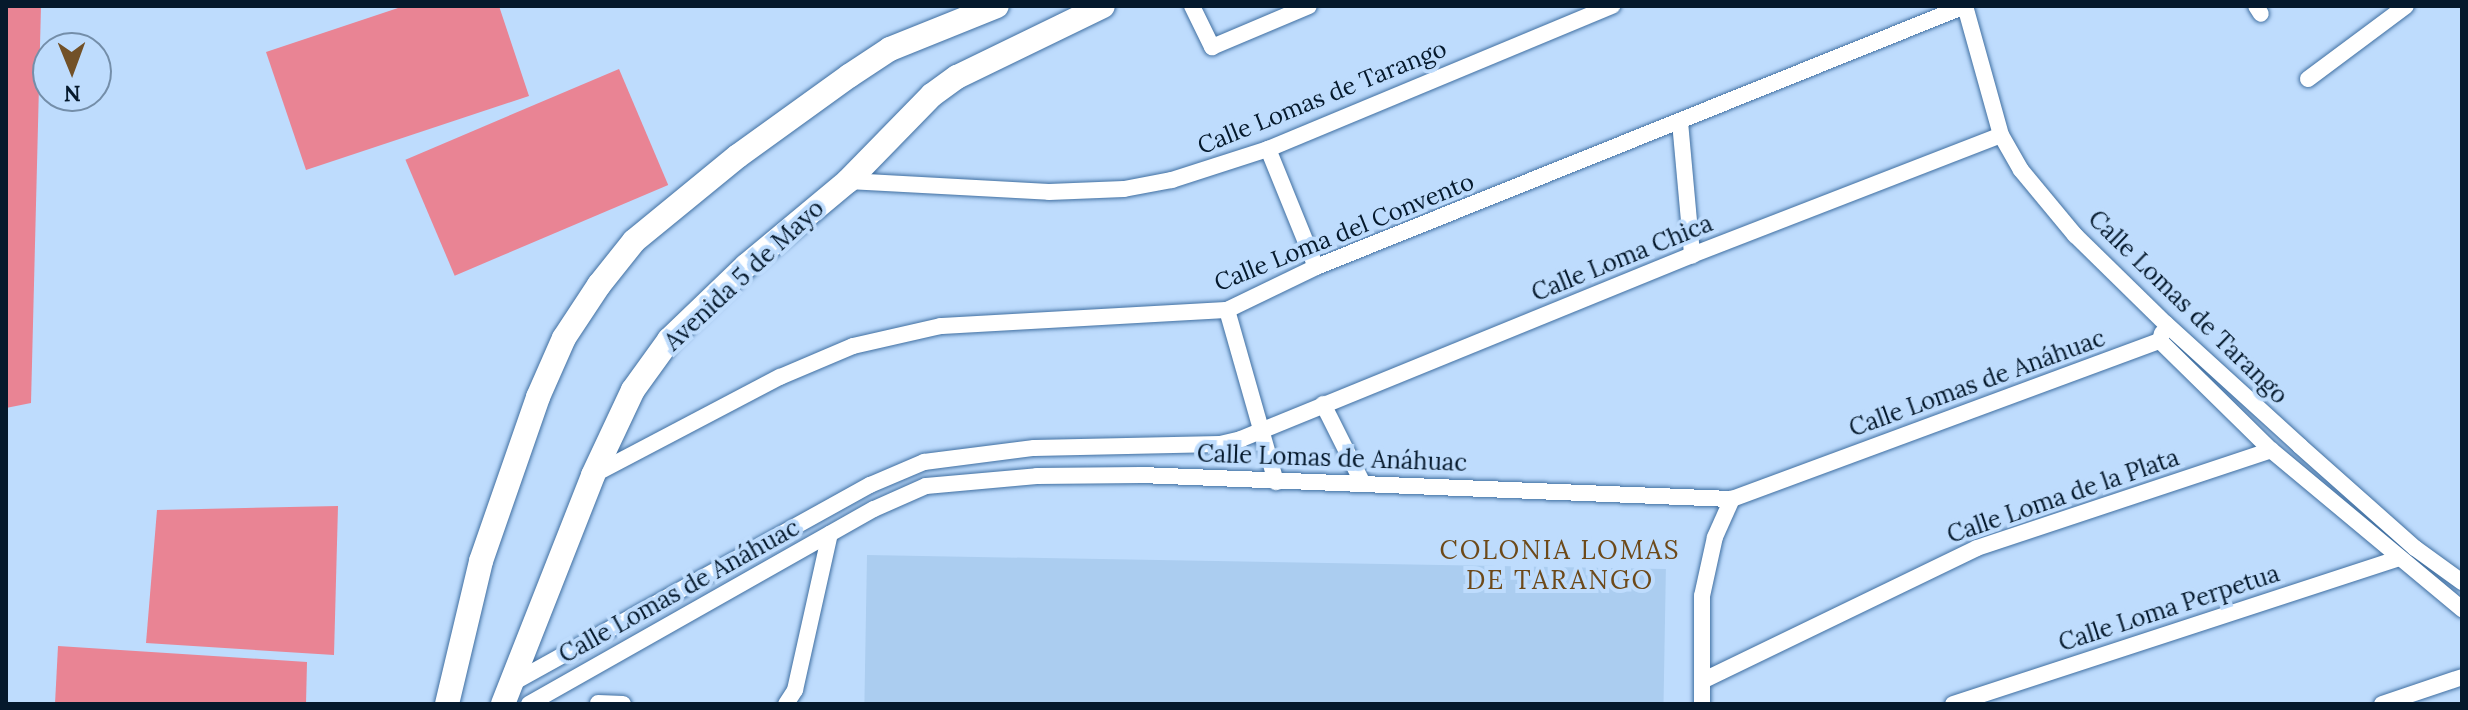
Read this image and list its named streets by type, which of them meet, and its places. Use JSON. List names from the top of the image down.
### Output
{
  "streets": {
    "main road": ["Avenida 5 de Mayo"],
    "street": [
      "Calle Lomas de Tarango",
      "Calle Loma del Convento",
      "Calle Loma Chica",
      "Calle Lomas de Anáhuac",
      "Calle Loma de la Plata",
      "Calle Loma Perpetua"
    ]
  },
  "crossings": [
    ["Calle Lomas de Tarango", "Calle Loma del Convento"],
    ["Calle Lomas de Tarango", "Calle Loma Chica"],
    ["Calle Lomas de Tarango", "Avenida 5 de Mayo"],
    ["Calle Loma del Convento", "Avenida 5 de Mayo"],
    ["Calle Loma Chica", "Calle Lomas de Anáhuac"],
    ["Avenida 5 de Mayo", "Calle Lomas de Anáhuac"]
  ],
  "districts": ["COLONIA LOMAS DE TARANGO"],
  "north": "bottom"
}
